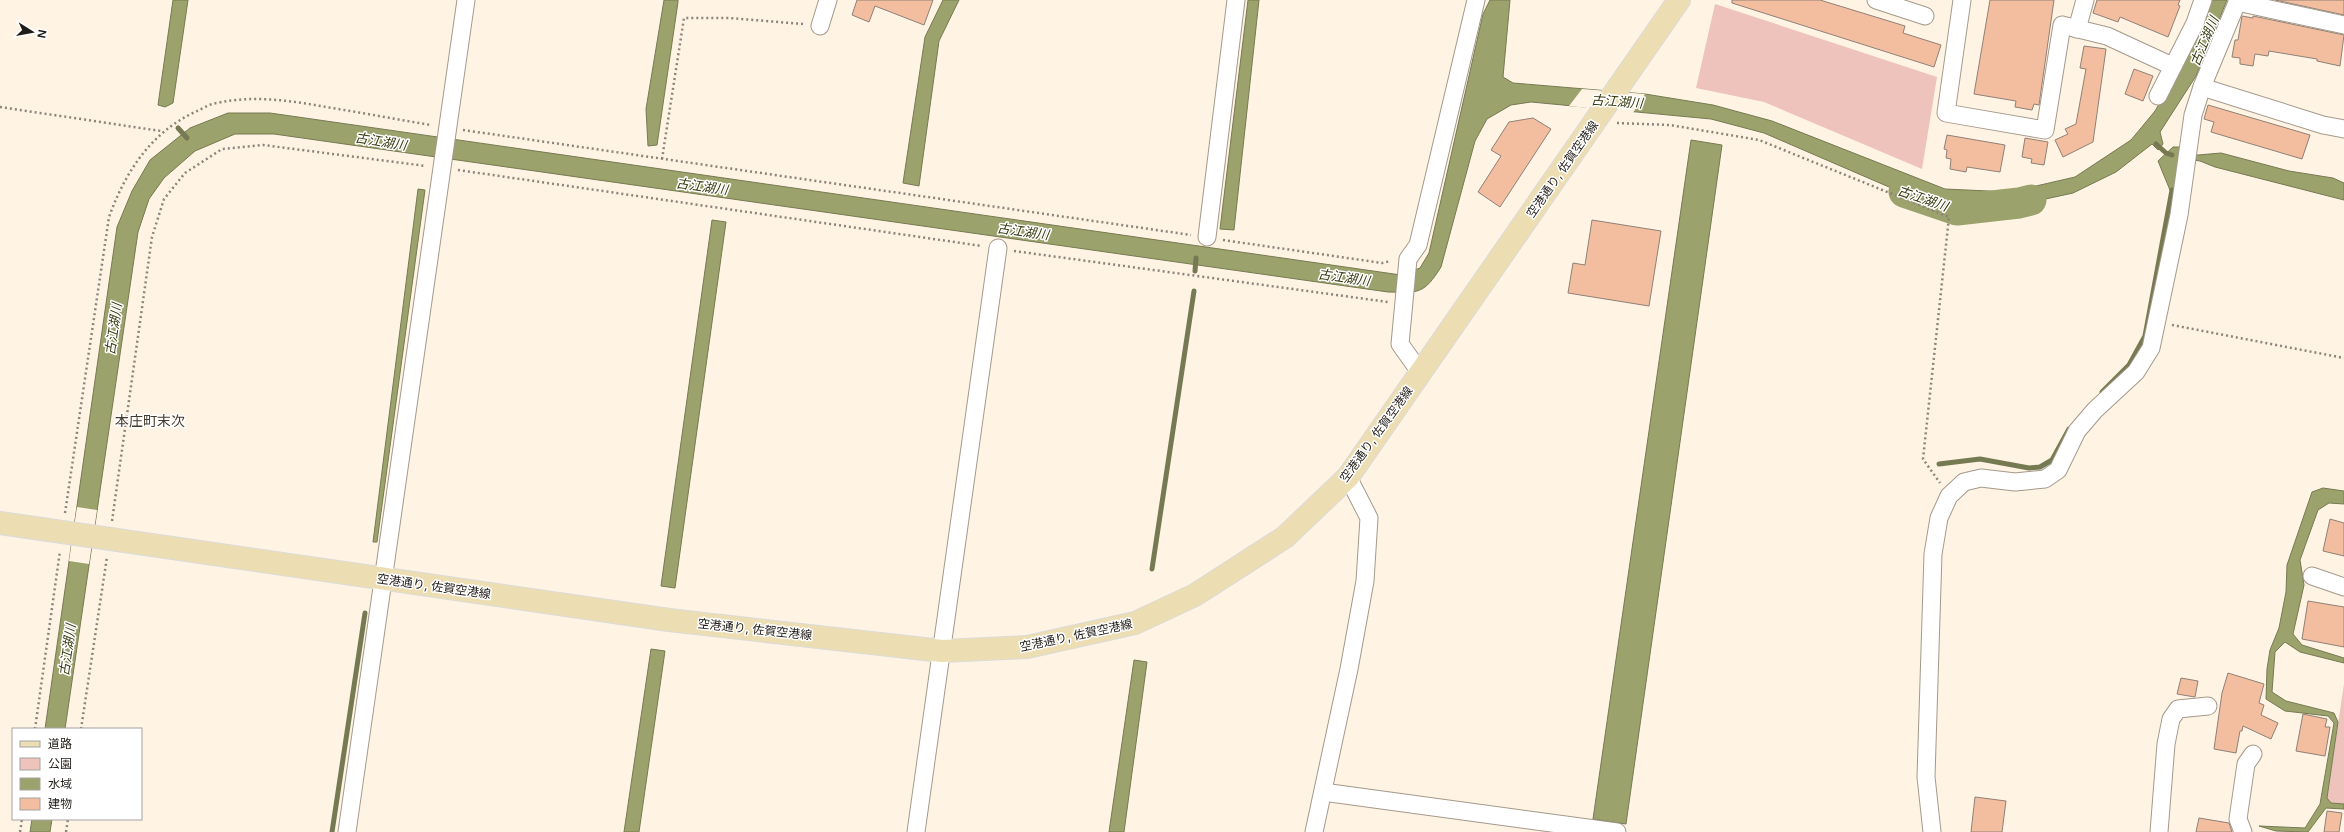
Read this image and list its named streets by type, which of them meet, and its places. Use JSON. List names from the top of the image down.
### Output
{
  "streets": {
    "main road": ["空港通り, 佐賀空港線"]
  },
  "districts": ["本庄町末次"],
  "water": ["古江湖川"],
  "legend": [
    "道路",
    "公園",
    "水域",
    "建物"
  ],
  "north": "right"
}
